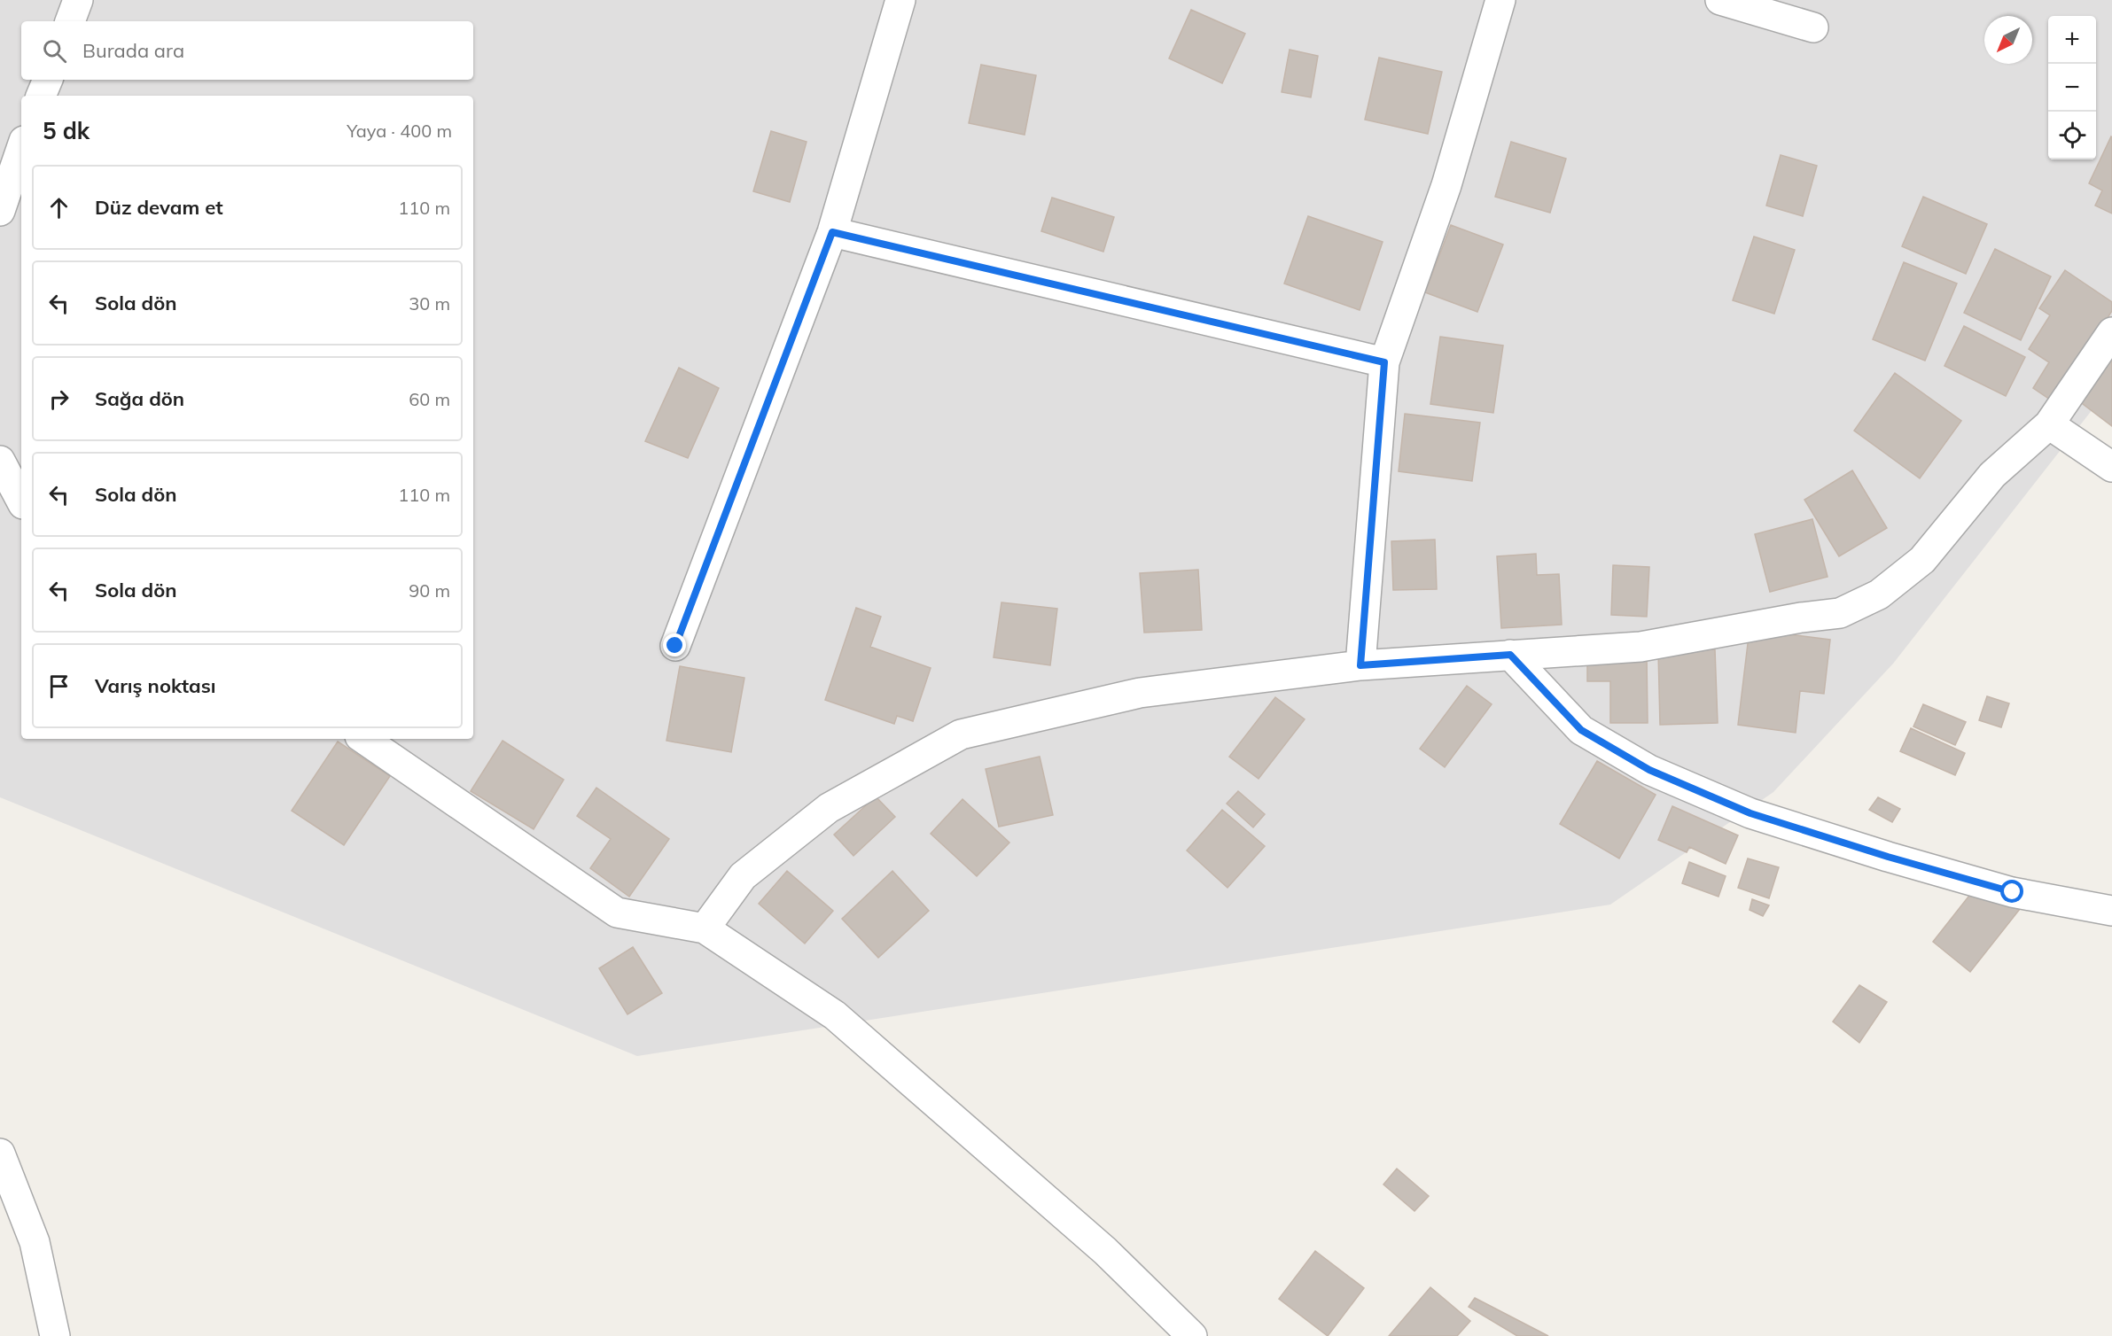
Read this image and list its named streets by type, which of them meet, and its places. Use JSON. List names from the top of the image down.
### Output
{
  "north": "bottom left",
  "page": {
    "map_buttons": ["+", "−"],
    "search": "Burada ara",
    "heading": ["5 dk", "Yaya · 400 m"],
    "list": [
      ["Düz devam et", "110 m"],
      ["Sola dön", "30 m"],
      ["Sağa dön", "60 m"],
      ["Sola dön", "110 m"],
      ["Sola dön", "90 m"],
      "Varış noktası"
    ]
  }
}
